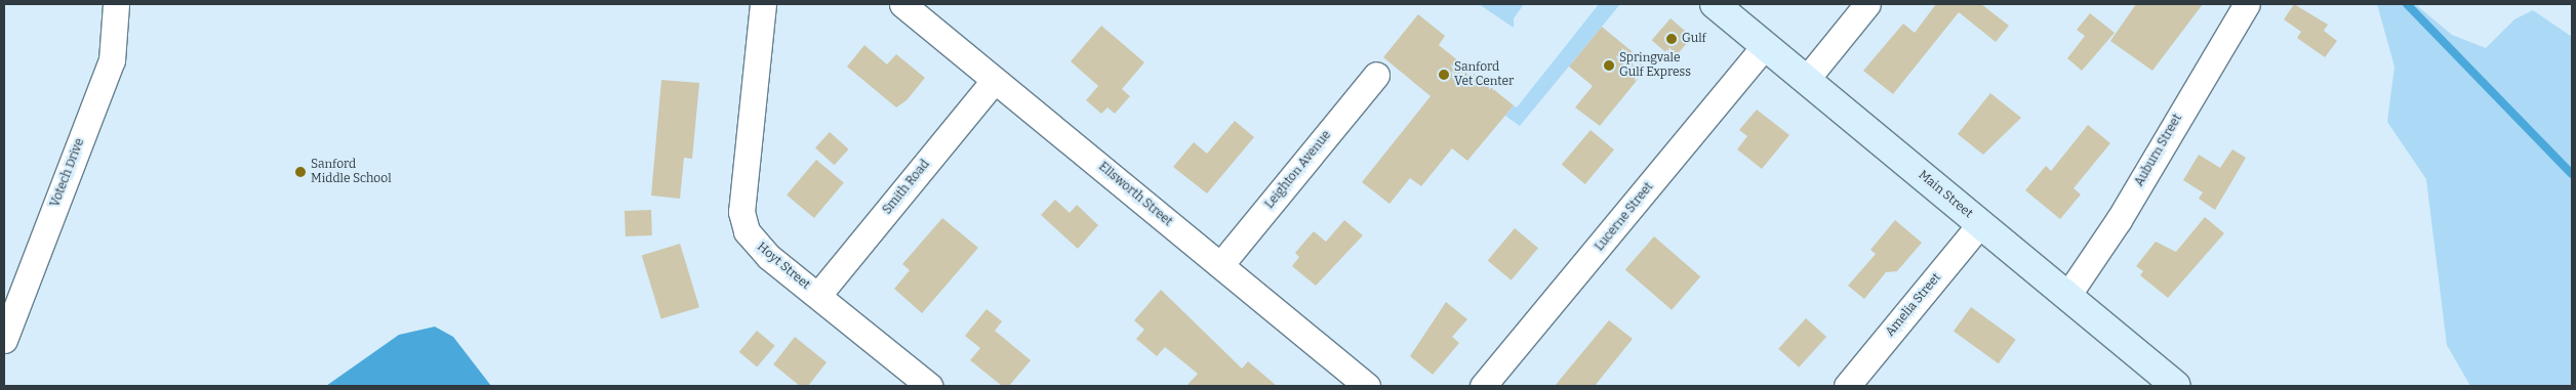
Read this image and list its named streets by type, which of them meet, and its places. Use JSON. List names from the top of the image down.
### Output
{
  "streets": {
    "main road": ["Main Street"],
    "street": [
      "Auburn Street",
      "Leighton Avenue",
      "Votech Drive",
      "Smith Road",
      "Ellsworth Street",
      "Lucerne Street",
      "Hoyt Street",
      "Amelia Street"
    ]
  },
  "crossings": [
    ["Auburn Street", "Main Street"],
    ["Leighton Avenue", "Ellsworth Street"],
    ["Smith Road", "Ellsworth Street"],
    ["Smith Road", "Hoyt Street"],
    ["Main Street", "Lucerne Street"],
    ["Main Street", "Amelia Street"]
  ],
  "places": [
    "Gulf",
    "Springvale Gulf Express",
    "Sanford Vet Center",
    "Sanford Middle School"
  ]
}
